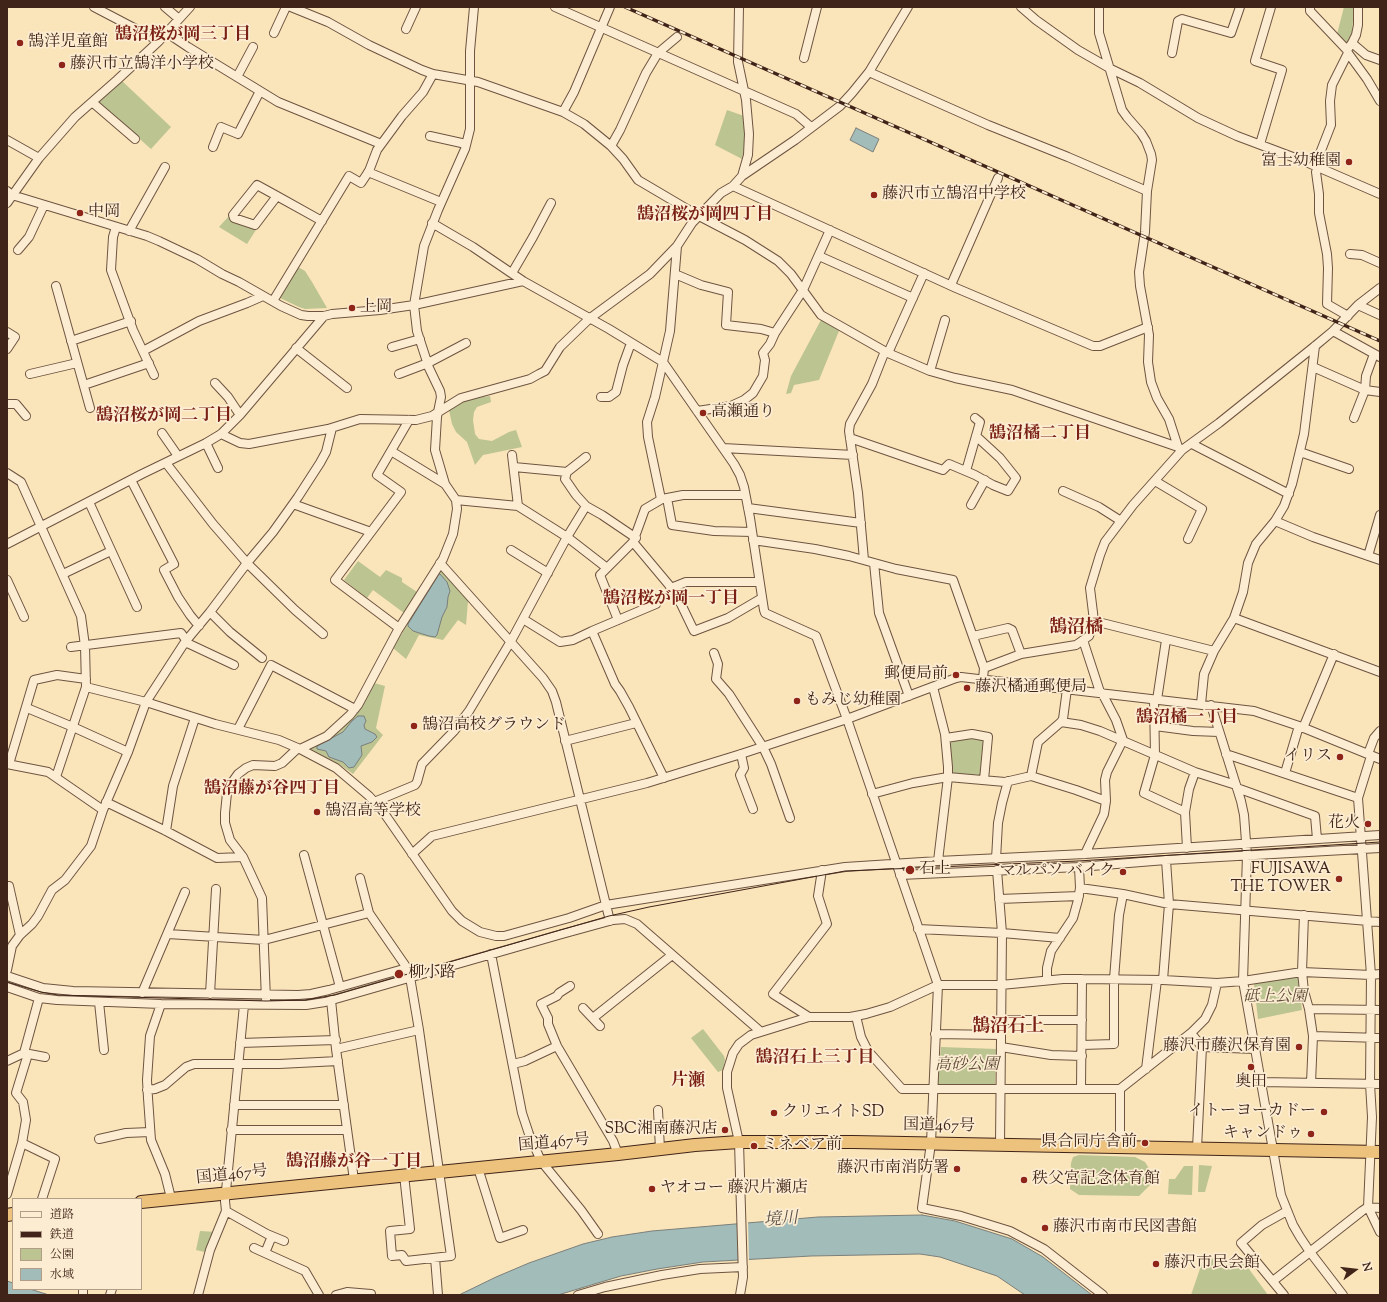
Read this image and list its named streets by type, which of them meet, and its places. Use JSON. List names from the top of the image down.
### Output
{
  "streets": {
    "highway": ["国道467号"]
  },
  "districts": [
    "鵠沼桜が岡三丁目",
    "鵠沼桜が岡四丁目",
    "鵠沼桜が岡二丁目",
    "鵠沼橘二丁目",
    "鵠沼桜が岡一丁目",
    "鵠沼橘",
    "鵠沼橘一丁目",
    "鵠沼藤が谷四丁目",
    "鵠沼石上",
    "鵠沼石上三丁目",
    "片瀬",
    "鵠沼藤が谷一丁目"
  ],
  "water": ["境川"],
  "parks": ["砥上公園", "高砂公園"],
  "places": [
    "鵠洋児童館",
    "藤沢市立鵠洋小学校",
    "富士幼稚園",
    "藤沢市立鵠沼中学校",
    "中岡",
    "上岡",
    "高瀬通り",
    "郵便局前",
    "藤沢橘通郵便局",
    "もみじ幼稚園",
    "鵠沼高校グラウンド",
    "イリス",
    "鵠沼高等学校",
    "花火",
    "石上",
    "マルパソ バイク",
    "FUJISAWA THE TOWER",
    "柳小路",
    "藤沢市藤沢保育園",
    "奥田",
    "イトーヨーカドー",
    "クリエイトSD",
    "SBC湘南藤沢店",
    "キャンドゥ",
    "県合同庁舎前",
    "ミネベア前",
    "藤沢市南消防署",
    "秩父宮記念体育館",
    "ヤオコー 藤沢片瀬店",
    "藤沢市南市民図書館",
    "藤沢市民会館"
  ],
  "legend": [
    "道路",
    "鉄道",
    "公園",
    "水域"
  ],
  "north": "right"
}
